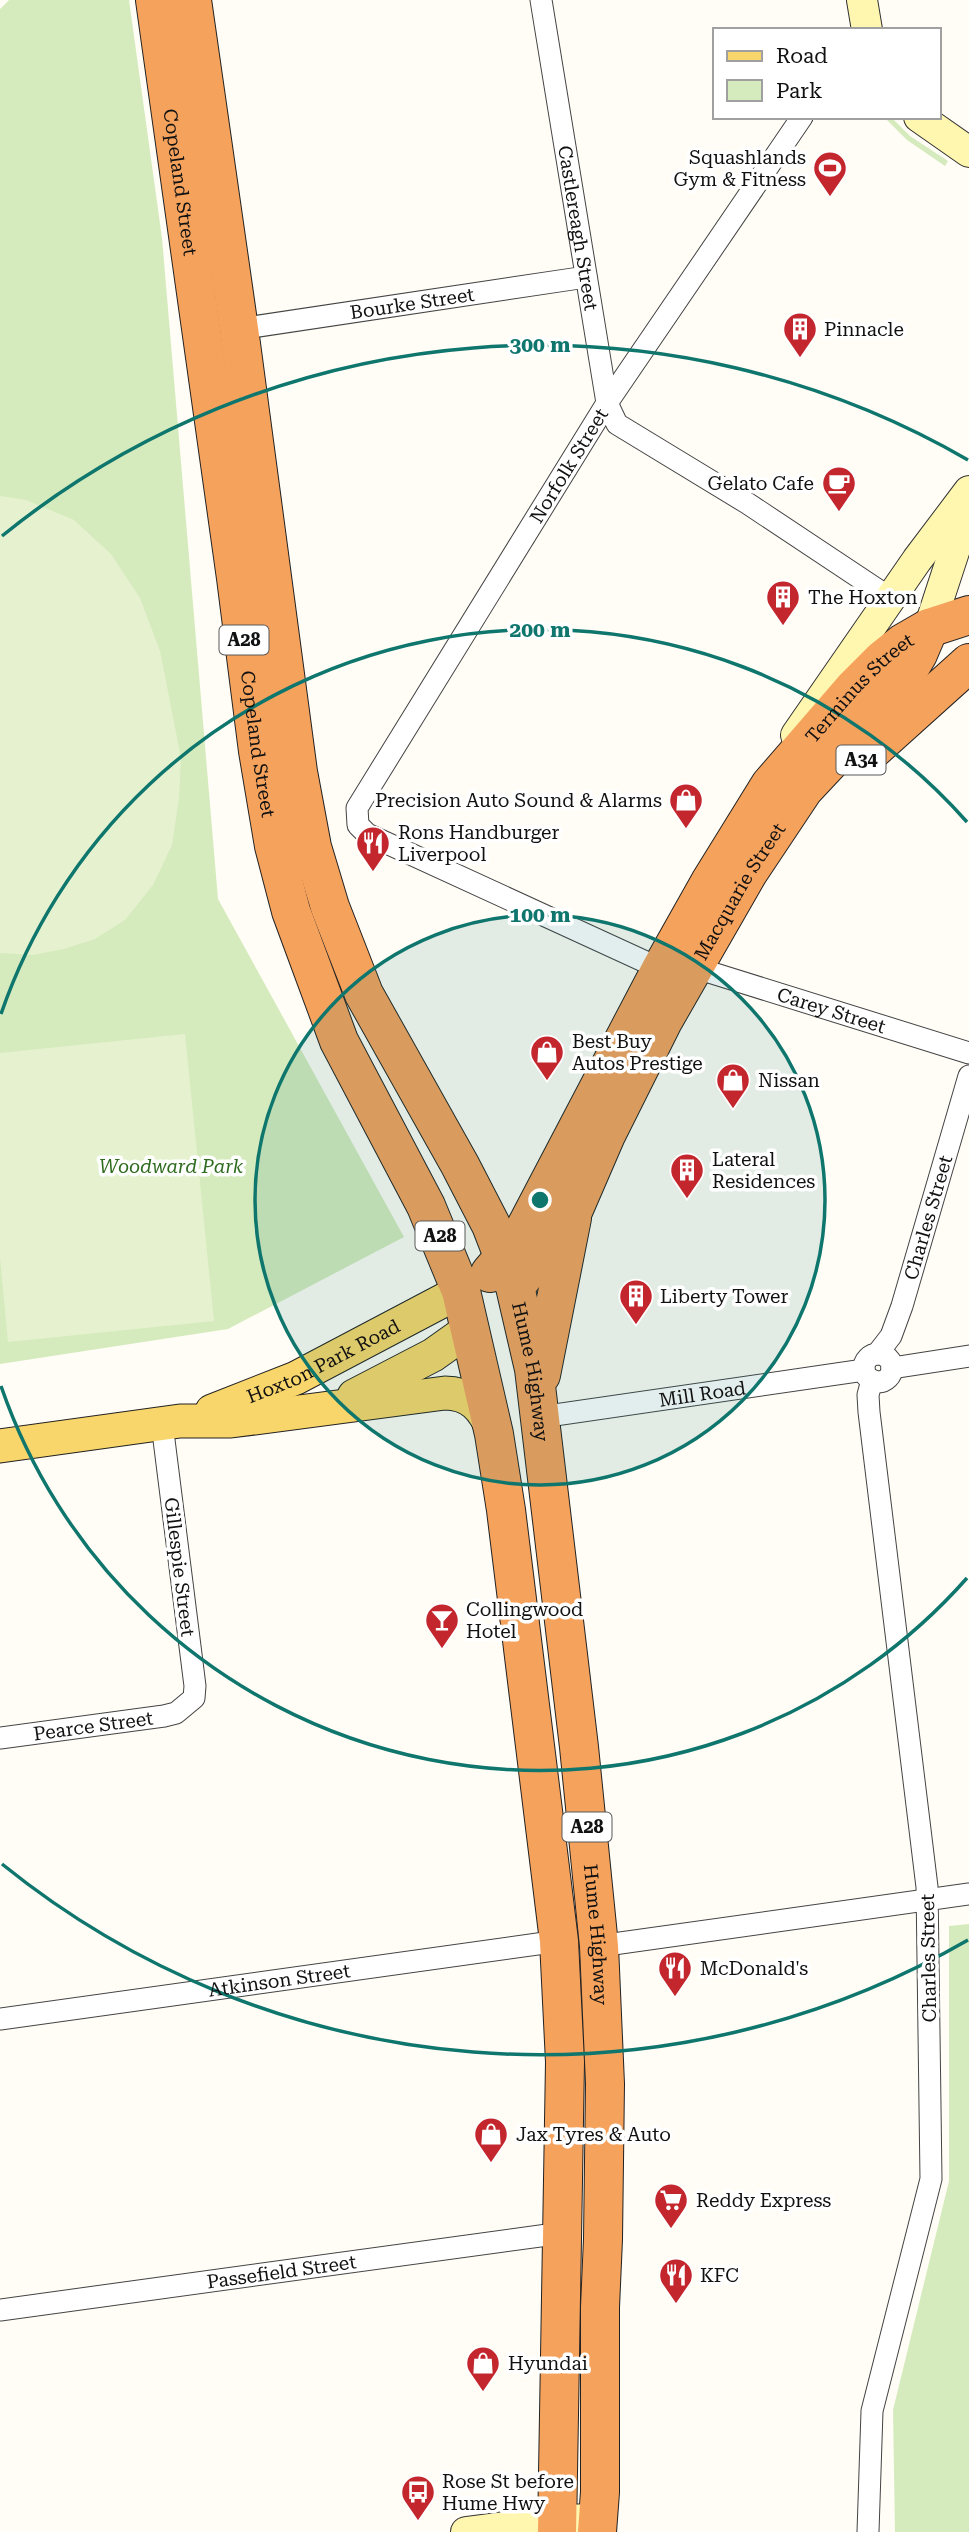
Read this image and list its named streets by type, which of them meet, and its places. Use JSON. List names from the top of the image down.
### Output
{
  "streets": {
    "highway": [
      "Copeland Street",
      "A28",
      "Terminus Street",
      "A34",
      "Macquarie Street",
      "Hume Highway"
    ],
    "main road": ["Hoxton Park Road"],
    "street": [
      "Castlereagh Street",
      "Bourke Street",
      "Norfolk Street",
      "Carey Street",
      "Charles Street",
      "Mill Road",
      "Gillespie Street",
      "Pearce Street",
      "Atkinson Street",
      "Passefield Street"
    ]
  },
  "crossings": [
    ["Copeland Street", "Bourke Street"],
    ["Copeland Street", "A34"],
    ["Copeland Street", "Macquarie Street"],
    ["Copeland Street", "Hoxton Park Road"],
    ["Copeland Street", "Hume Highway"],
    ["Castlereagh Street", "Bourke Street"],
    ["Castlereagh Street", "Norfolk Street"],
    ["Castlereagh Street", "Macquarie Street"],
    ["Norfolk Street", "Carey Street"],
    ["Terminus Street", "Macquarie Street"],
    ["A34", "Macquarie Street"],
    ["A34", "Hoxton Park Road"],
    ["A34", "Hume Highway"],
    ["Macquarie Street", "Carey Street"],
    ["Macquarie Street", "Hume Highway"],
    ["Charles Street", "Mill Road"],
    ["Hoxton Park Road", "Hume Highway"],
    ["Hoxton Park Road", "Gillespie Street"],
    ["Hume Highway", "Mill Road"],
    ["Hume Highway", "Atkinson Street"],
    ["Hume Highway", "Passefield Street"],
    ["Gillespie Street", "Pearce Street"]
  ],
  "parks": ["Woodward Park"],
  "places": {
    "sports": ["Squashlands Gym & Fitness"],
    "building": [
      "Pinnacle",
      "The Hoxton",
      "Lateral Residences",
      "Liberty Tower"
    ],
    "cafe": ["Gelato Cafe"],
    "shop": [
      "Precision Auto Sound & Alarms",
      "Best Buy Autos Prestige",
      "Nissan",
      "Jax Tyres & Auto",
      "Hyundai"
    ],
    "restaurant": ["Rons Handburger Liverpool", "McDonald's", "KFC"],
    "bar": ["Collingwood Hotel"],
    "supermarket": ["Reddy Express"],
    "bus stop": ["Rose St before Hume Hwy"]
  },
  "legend": ["Road", "Park"],
  "rings": ["300 m", "200 m", "100 m"]
}
